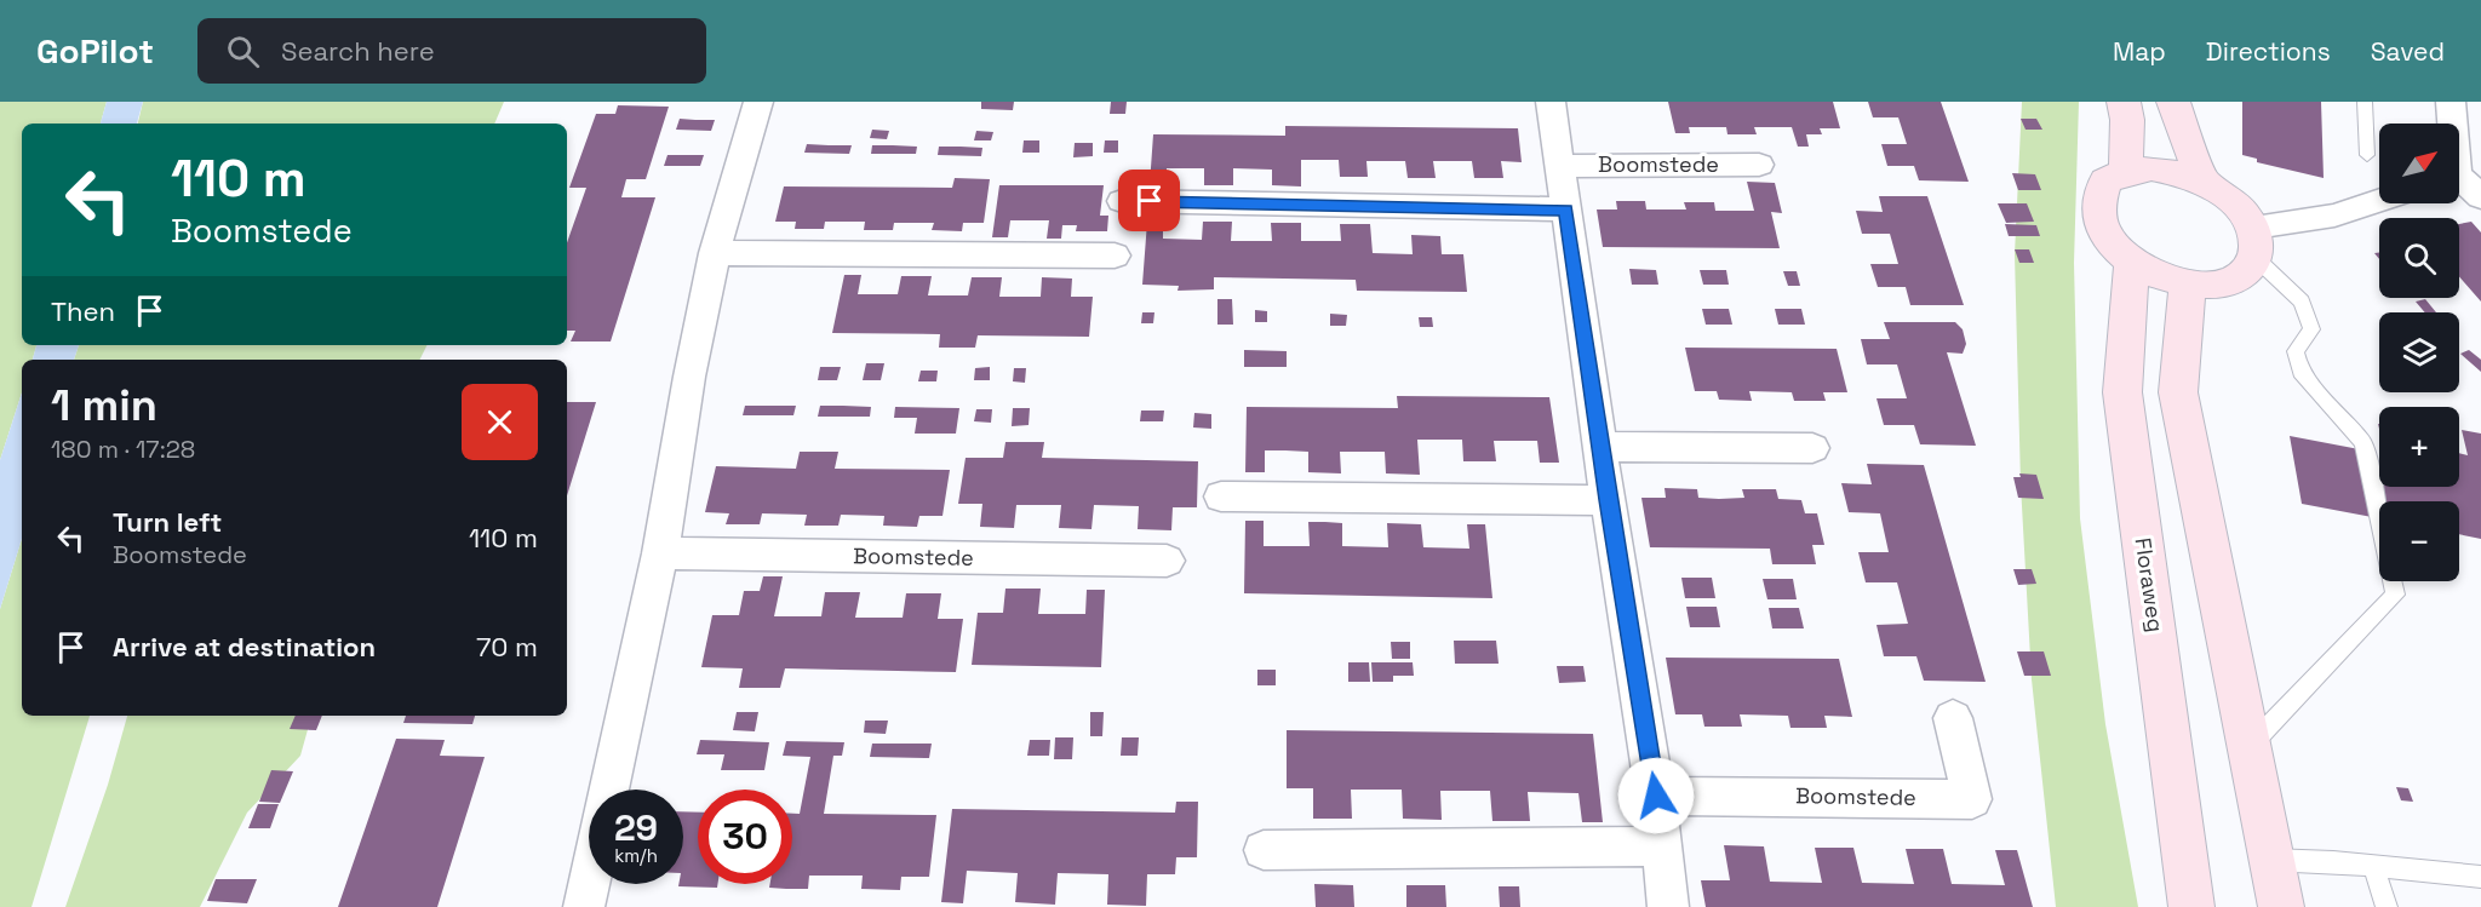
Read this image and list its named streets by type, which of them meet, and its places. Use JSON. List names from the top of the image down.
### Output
{
  "streets": {
    "main road": ["Floraweg"],
    "street": ["Boomstede"]
  },
  "north": "top right",
  "page": {
    "header": "GoPilot",
    "search": "Search here",
    "nav": ["Map", "Directions", "Saved"],
    "map_buttons": ["+", "−"],
    "turn": ["110 m", "Boomstede"],
    "then": "Then",
    "heading": ["1 min", "180 m · 17:28"],
    "list": [
      {
        "name": "Turn left",
        "note": "Boomstede",
        "value": "110 m"
      },
      {
        "name": "Arrive at destination",
        "value": "70 m"
      }
    ],
    "speed": "29 km/h",
    "limit": "30"
  }
}
